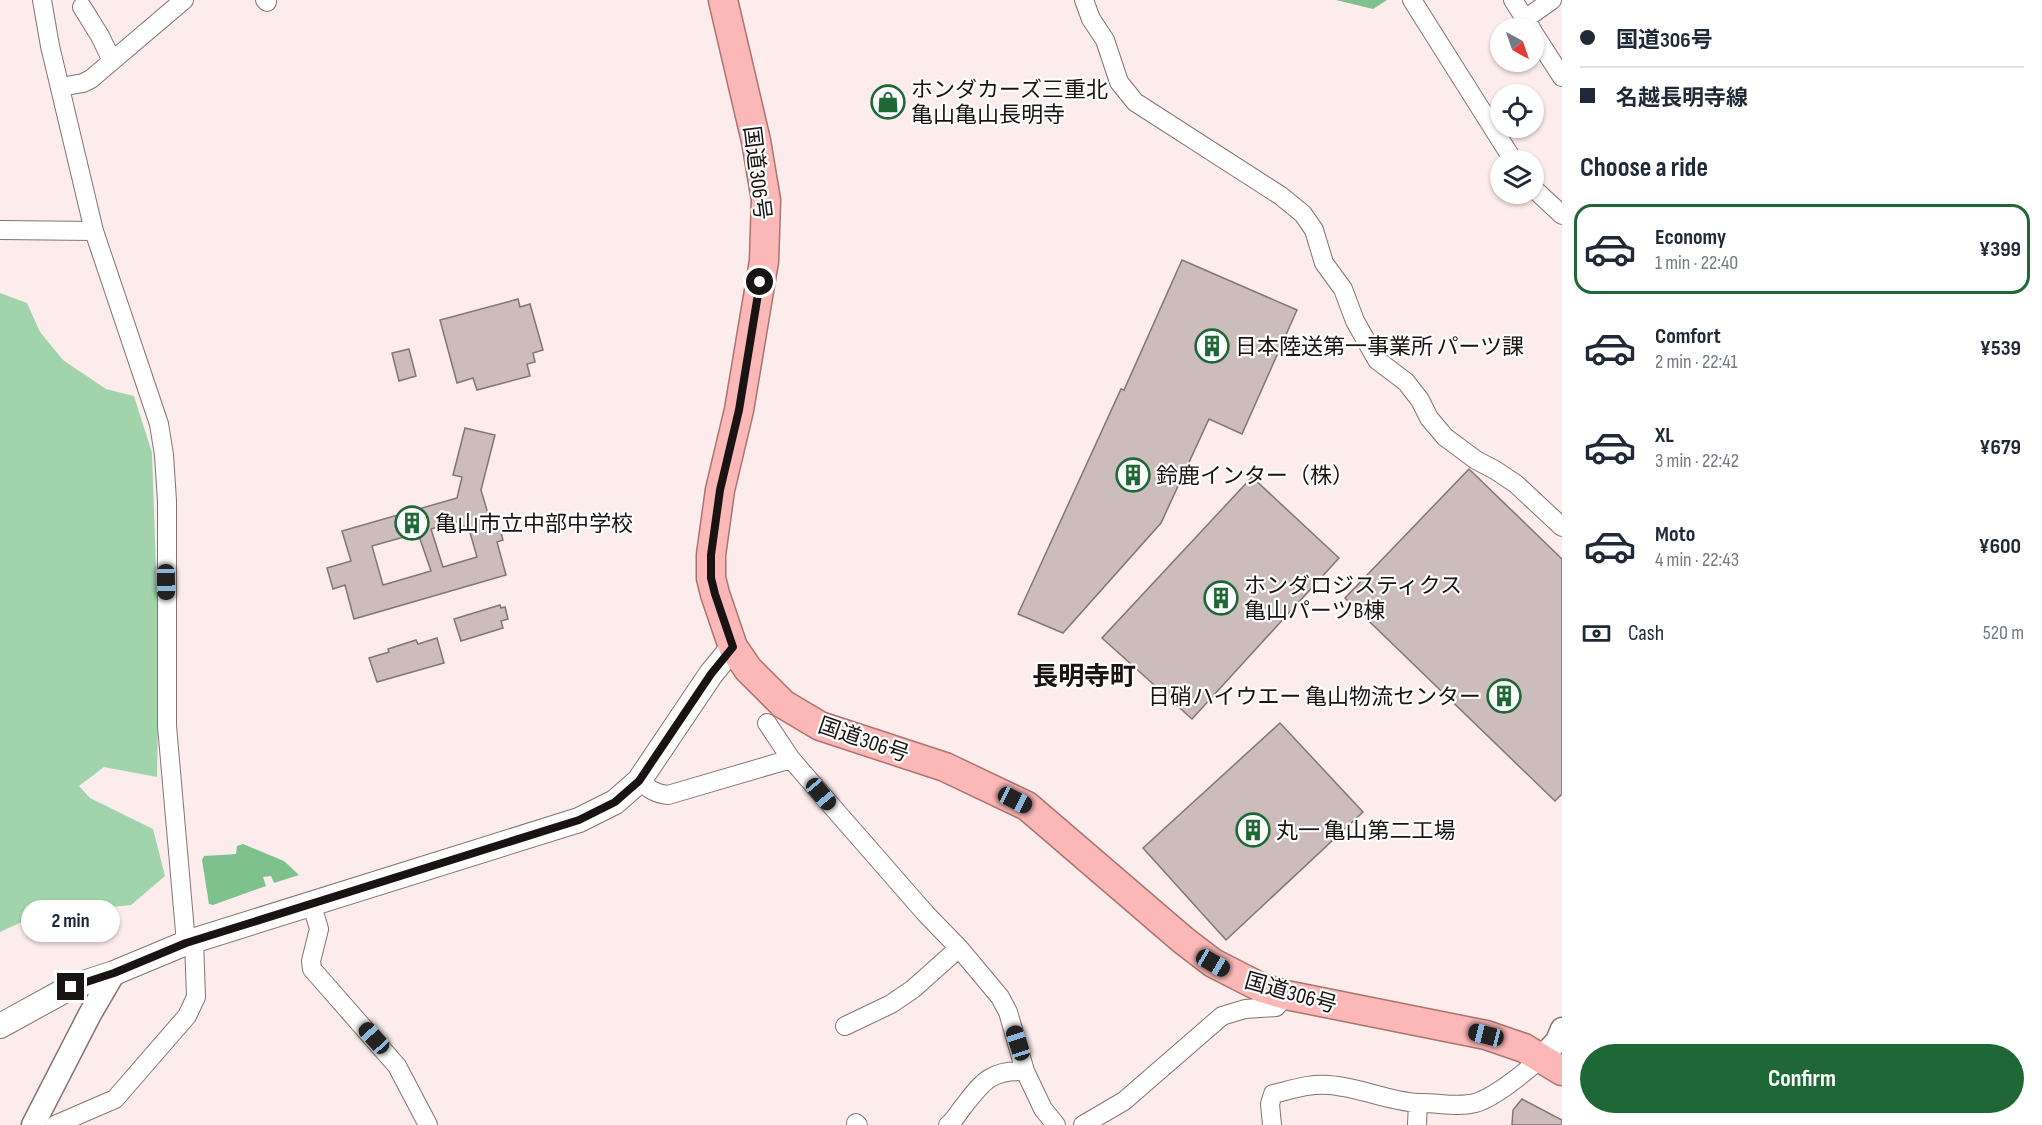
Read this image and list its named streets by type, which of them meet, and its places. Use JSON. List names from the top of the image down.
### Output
{
  "streets": {
    "highway": ["国道306号"]
  },
  "districts": ["長明寺町"],
  "places": {
    "shop": ["ホンダカーズ三重北 亀山亀山長明寺"],
    "building": [
      "日本陸送第一事業所 パーツ課",
      "鈴鹿インター（株）",
      "亀山市立中部中学校",
      "ホンダロジスティクス 亀山パーツB棟",
      "日硝ハイウエー 亀山物流センター",
      "丸一 亀山第二工場"
    ]
  },
  "north": "bottom right",
  "page": {
    "banner": ["国道306号", "名越長明寺線"],
    "heading": "Choose a ride",
    "list": [
      {
        "name": "Economy",
        "note": "1 min · 22:40",
        "value": "¥399"
      },
      {
        "name": "Comfort",
        "note": "2 min · 22:41",
        "value": "¥539"
      },
      {
        "name": "XL",
        "note": "3 min · 22:42",
        "value": "¥679"
      },
      {
        "name": "Moto",
        "note": "4 min · 22:43",
        "value": "¥600"
      }
    ],
    "pay": ["Cash", "520 m"],
    "bubble": "2 min",
    "buttons": "Confirm"
  }
}
